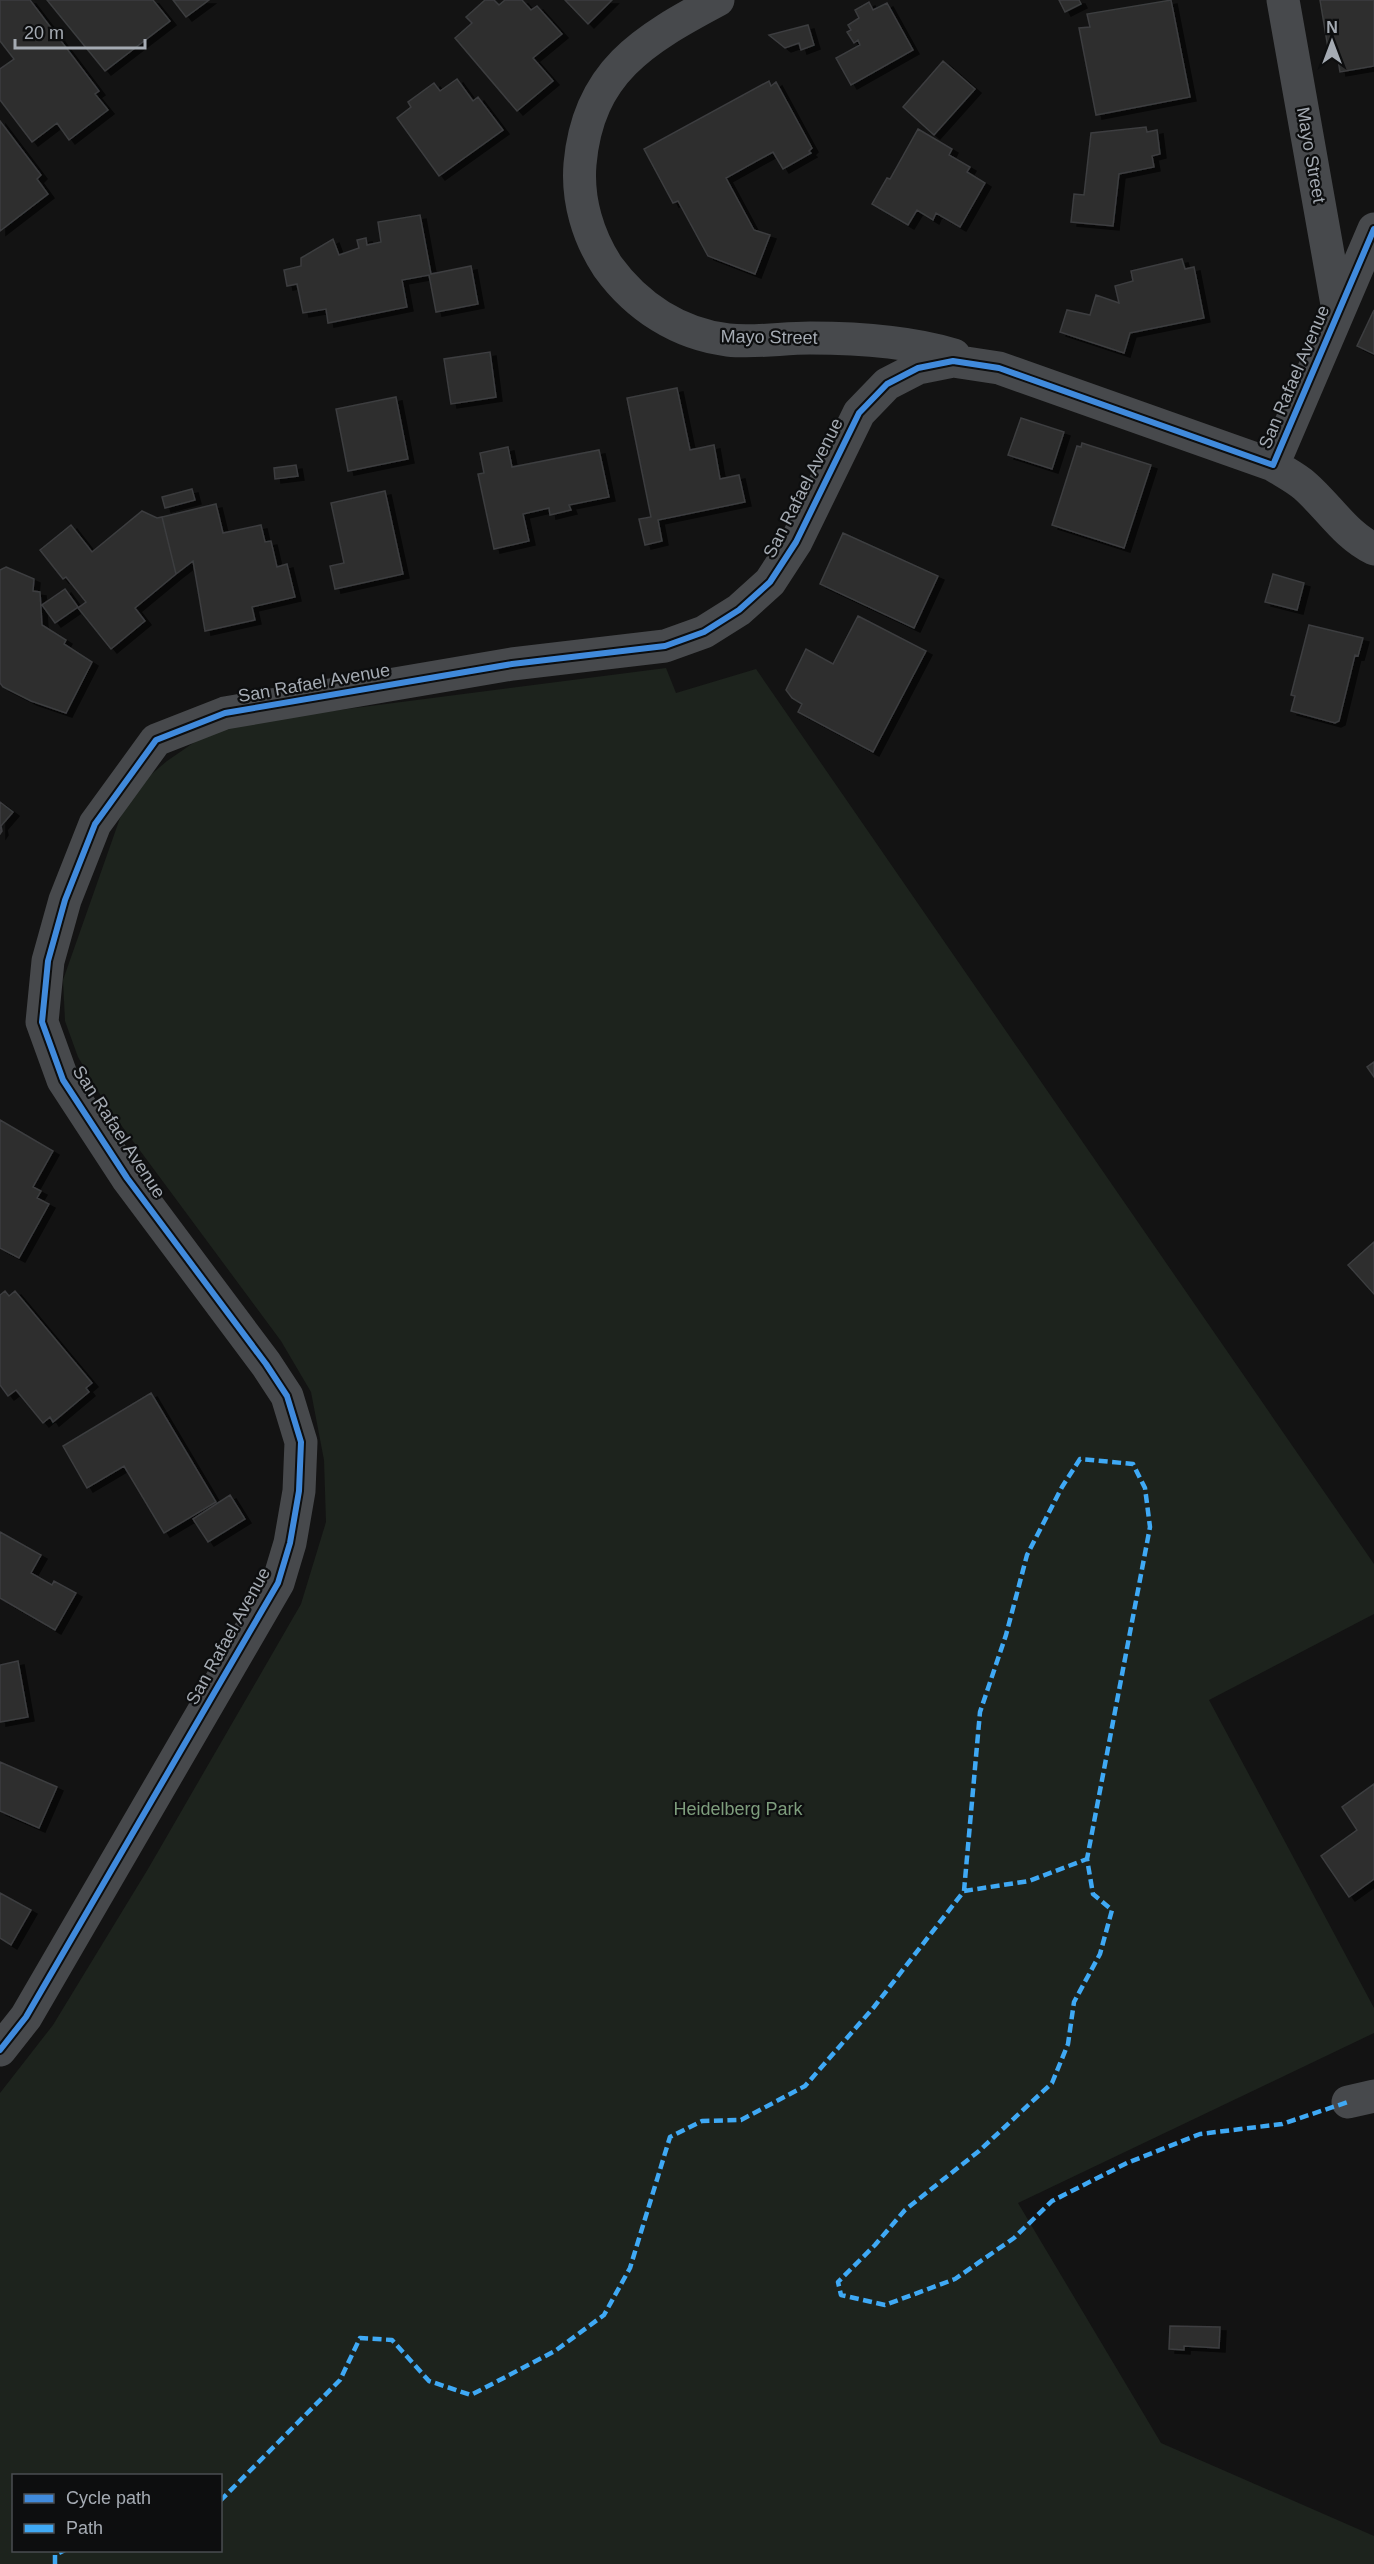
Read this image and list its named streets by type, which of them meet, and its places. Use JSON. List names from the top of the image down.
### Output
{
  "streets": {
    "street": ["Mayo Street", "San Rafael Avenue"]
  },
  "crossings": [
    ["Mayo Street", "San Rafael Avenue"]
  ],
  "parks": ["Heidelberg Park"],
  "legend": ["Cycle path", "Path"],
  "scale_bar": "20 m",
  "north": "top"
}
